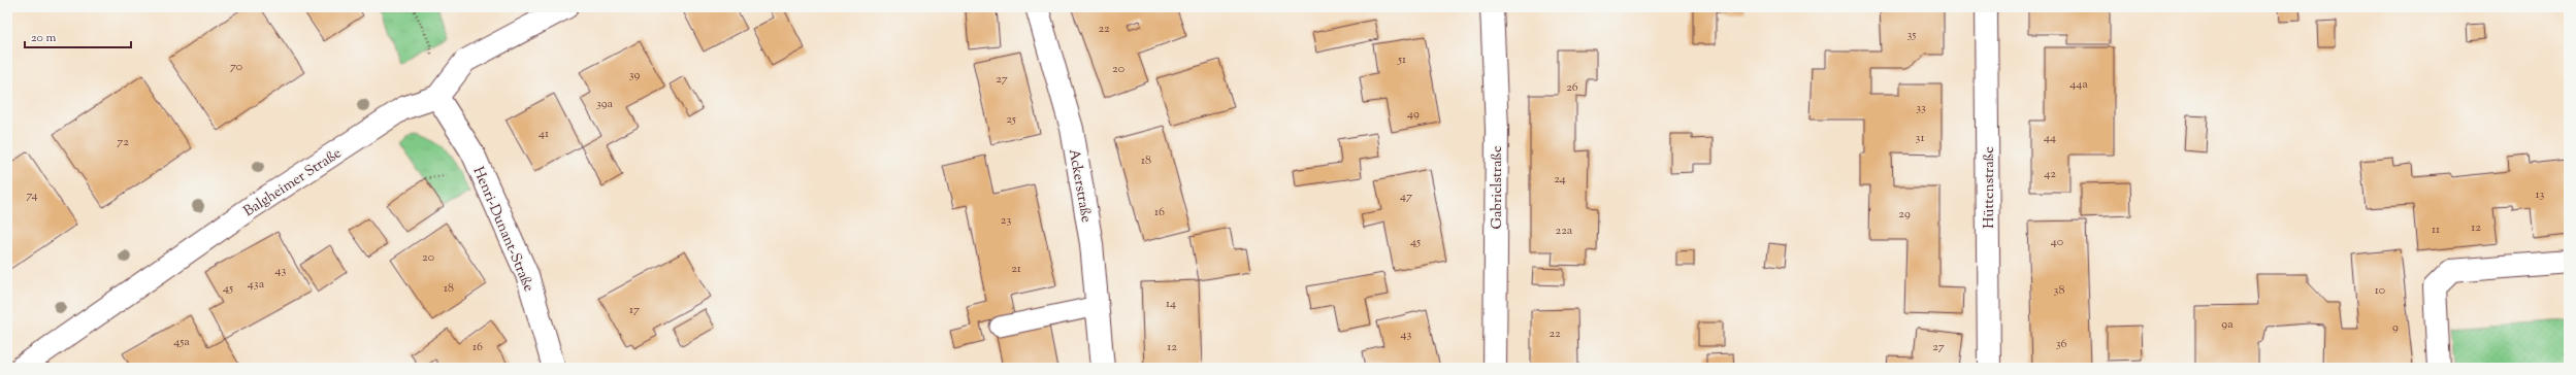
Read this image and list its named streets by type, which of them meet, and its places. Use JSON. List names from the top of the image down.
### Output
{
  "streets": {
    "street": [
      "Balgheimer Straße",
      "Ackerstraße",
      "Gabrielstraße",
      "Hüttenstraße",
      "Henri-Dunant-Straße"
    ]
  },
  "crossings": [
    ["Balgheimer Straße", "Henri-Dunant-Straße"]
  ],
  "house_numbers": [
    "22",
    "35",
    "51",
    "70",
    "20",
    "39",
    "27",
    "44a",
    "26",
    "39a",
    "33",
    "49",
    "25",
    "41",
    "31",
    "44",
    "72",
    "18",
    "42",
    "24",
    "13",
    "74",
    "47",
    "16",
    "29",
    "23",
    "12",
    "11",
    "22a",
    "45",
    "40",
    "20",
    "21",
    "43",
    "43a",
    "45",
    "18",
    "38",
    "10",
    "14",
    "17",
    "9a",
    "9",
    "22",
    "43",
    "45a",
    "36",
    "16",
    "12",
    "27"
  ],
  "scale_bar": "20 m"
}
